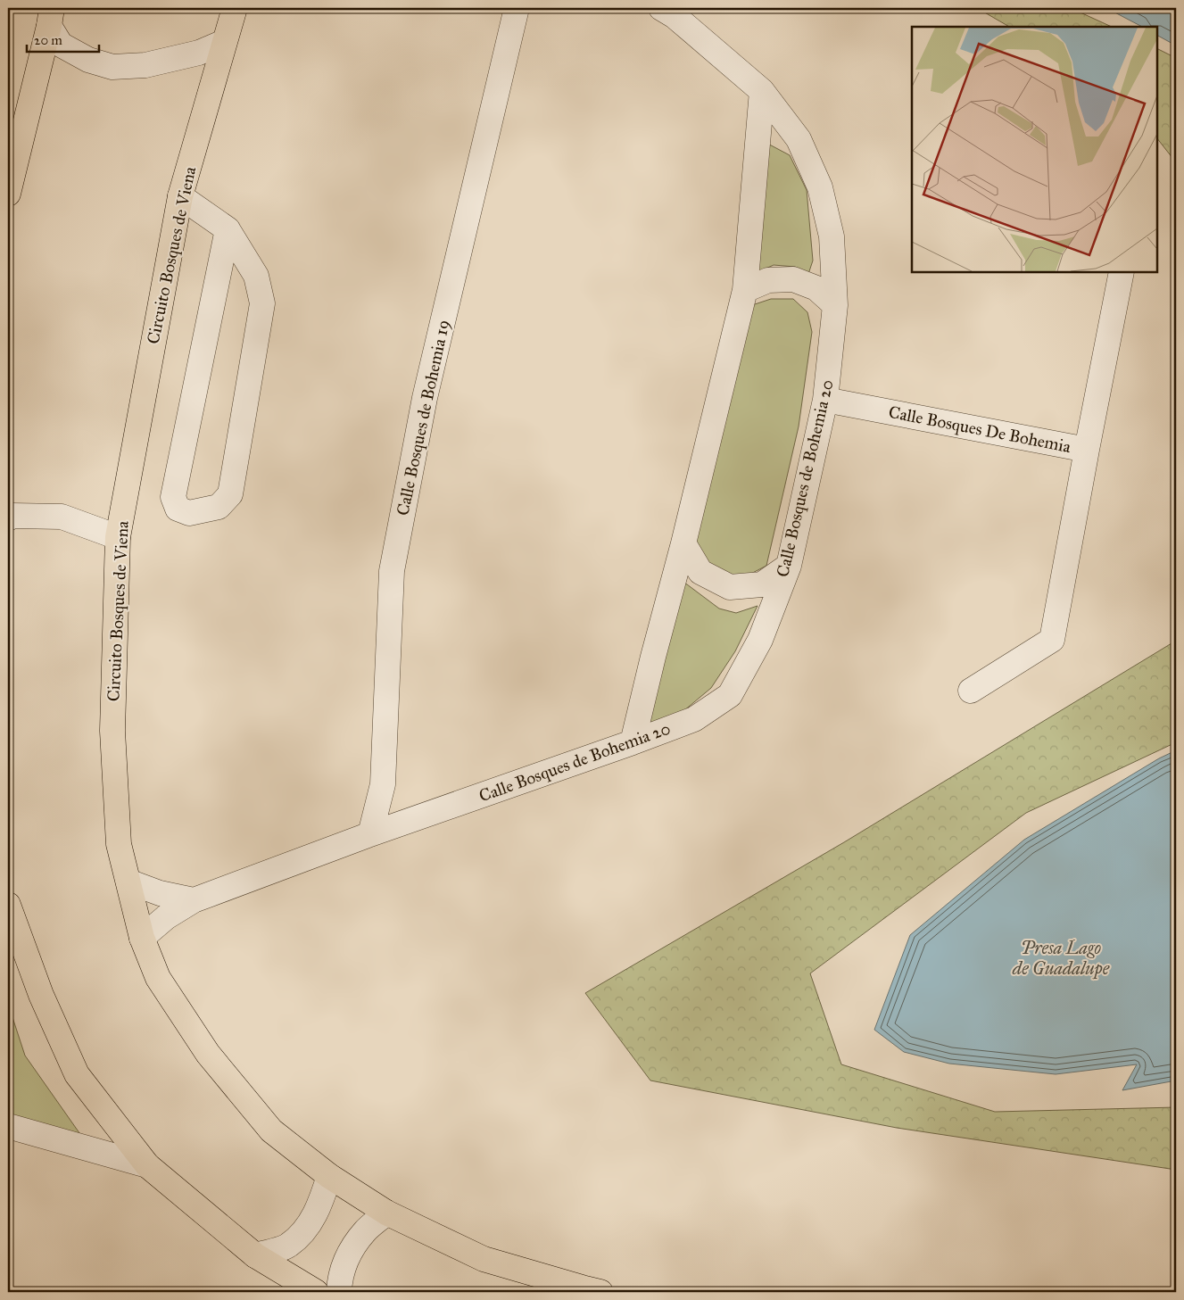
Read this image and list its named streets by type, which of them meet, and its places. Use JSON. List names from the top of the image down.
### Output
{
  "streets": {
    "main road": ["Circuito Bosques de Viena"],
    "street": ["Calle Bosques de Bohemia 19", "Calle Bosques De Bohemia", "Calle Bosques de Bohemia 20"]
  },
  "crossings": [
    ["Circuito Bosques de Viena", "Calle Bosques de Bohemia 20"],
    ["Calle Bosques de Bohemia 19", "Calle Bosques de Bohemia 20"],
    ["Calle Bosques De Bohemia", "Calle Bosques de Bohemia 20"]
  ],
  "water": ["Presa Lago de Guadalupe"],
  "scale_bar": "20 m"
}
